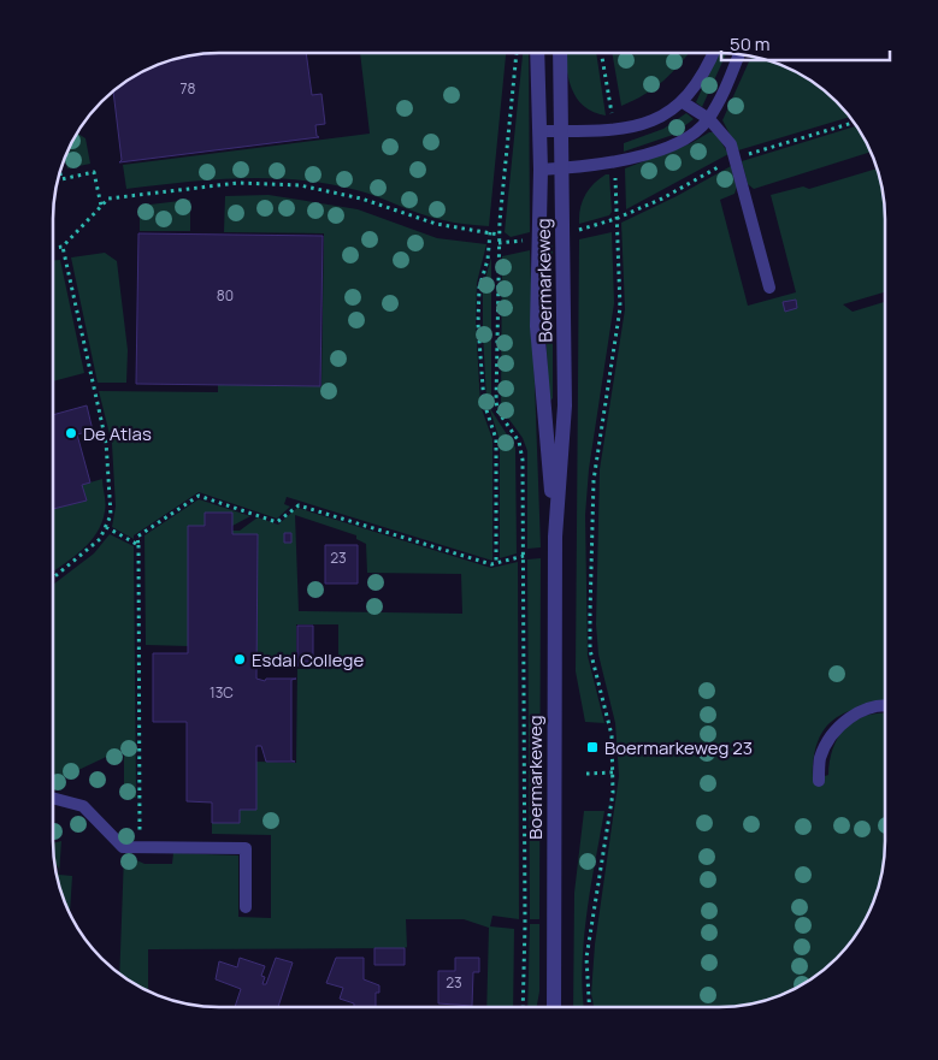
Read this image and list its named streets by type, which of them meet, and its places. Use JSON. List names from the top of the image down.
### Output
{
  "streets": {
    "street": ["Boermarkeweg"]
  },
  "places": {
    "other": ["De Atlas", "Esdal College"],
    "transit": ["Boermarkeweg 23"]
  },
  "house_numbers": [
    "78",
    "80",
    "23",
    "13C",
    "23"
  ],
  "scale_bar": "50 m"
}
